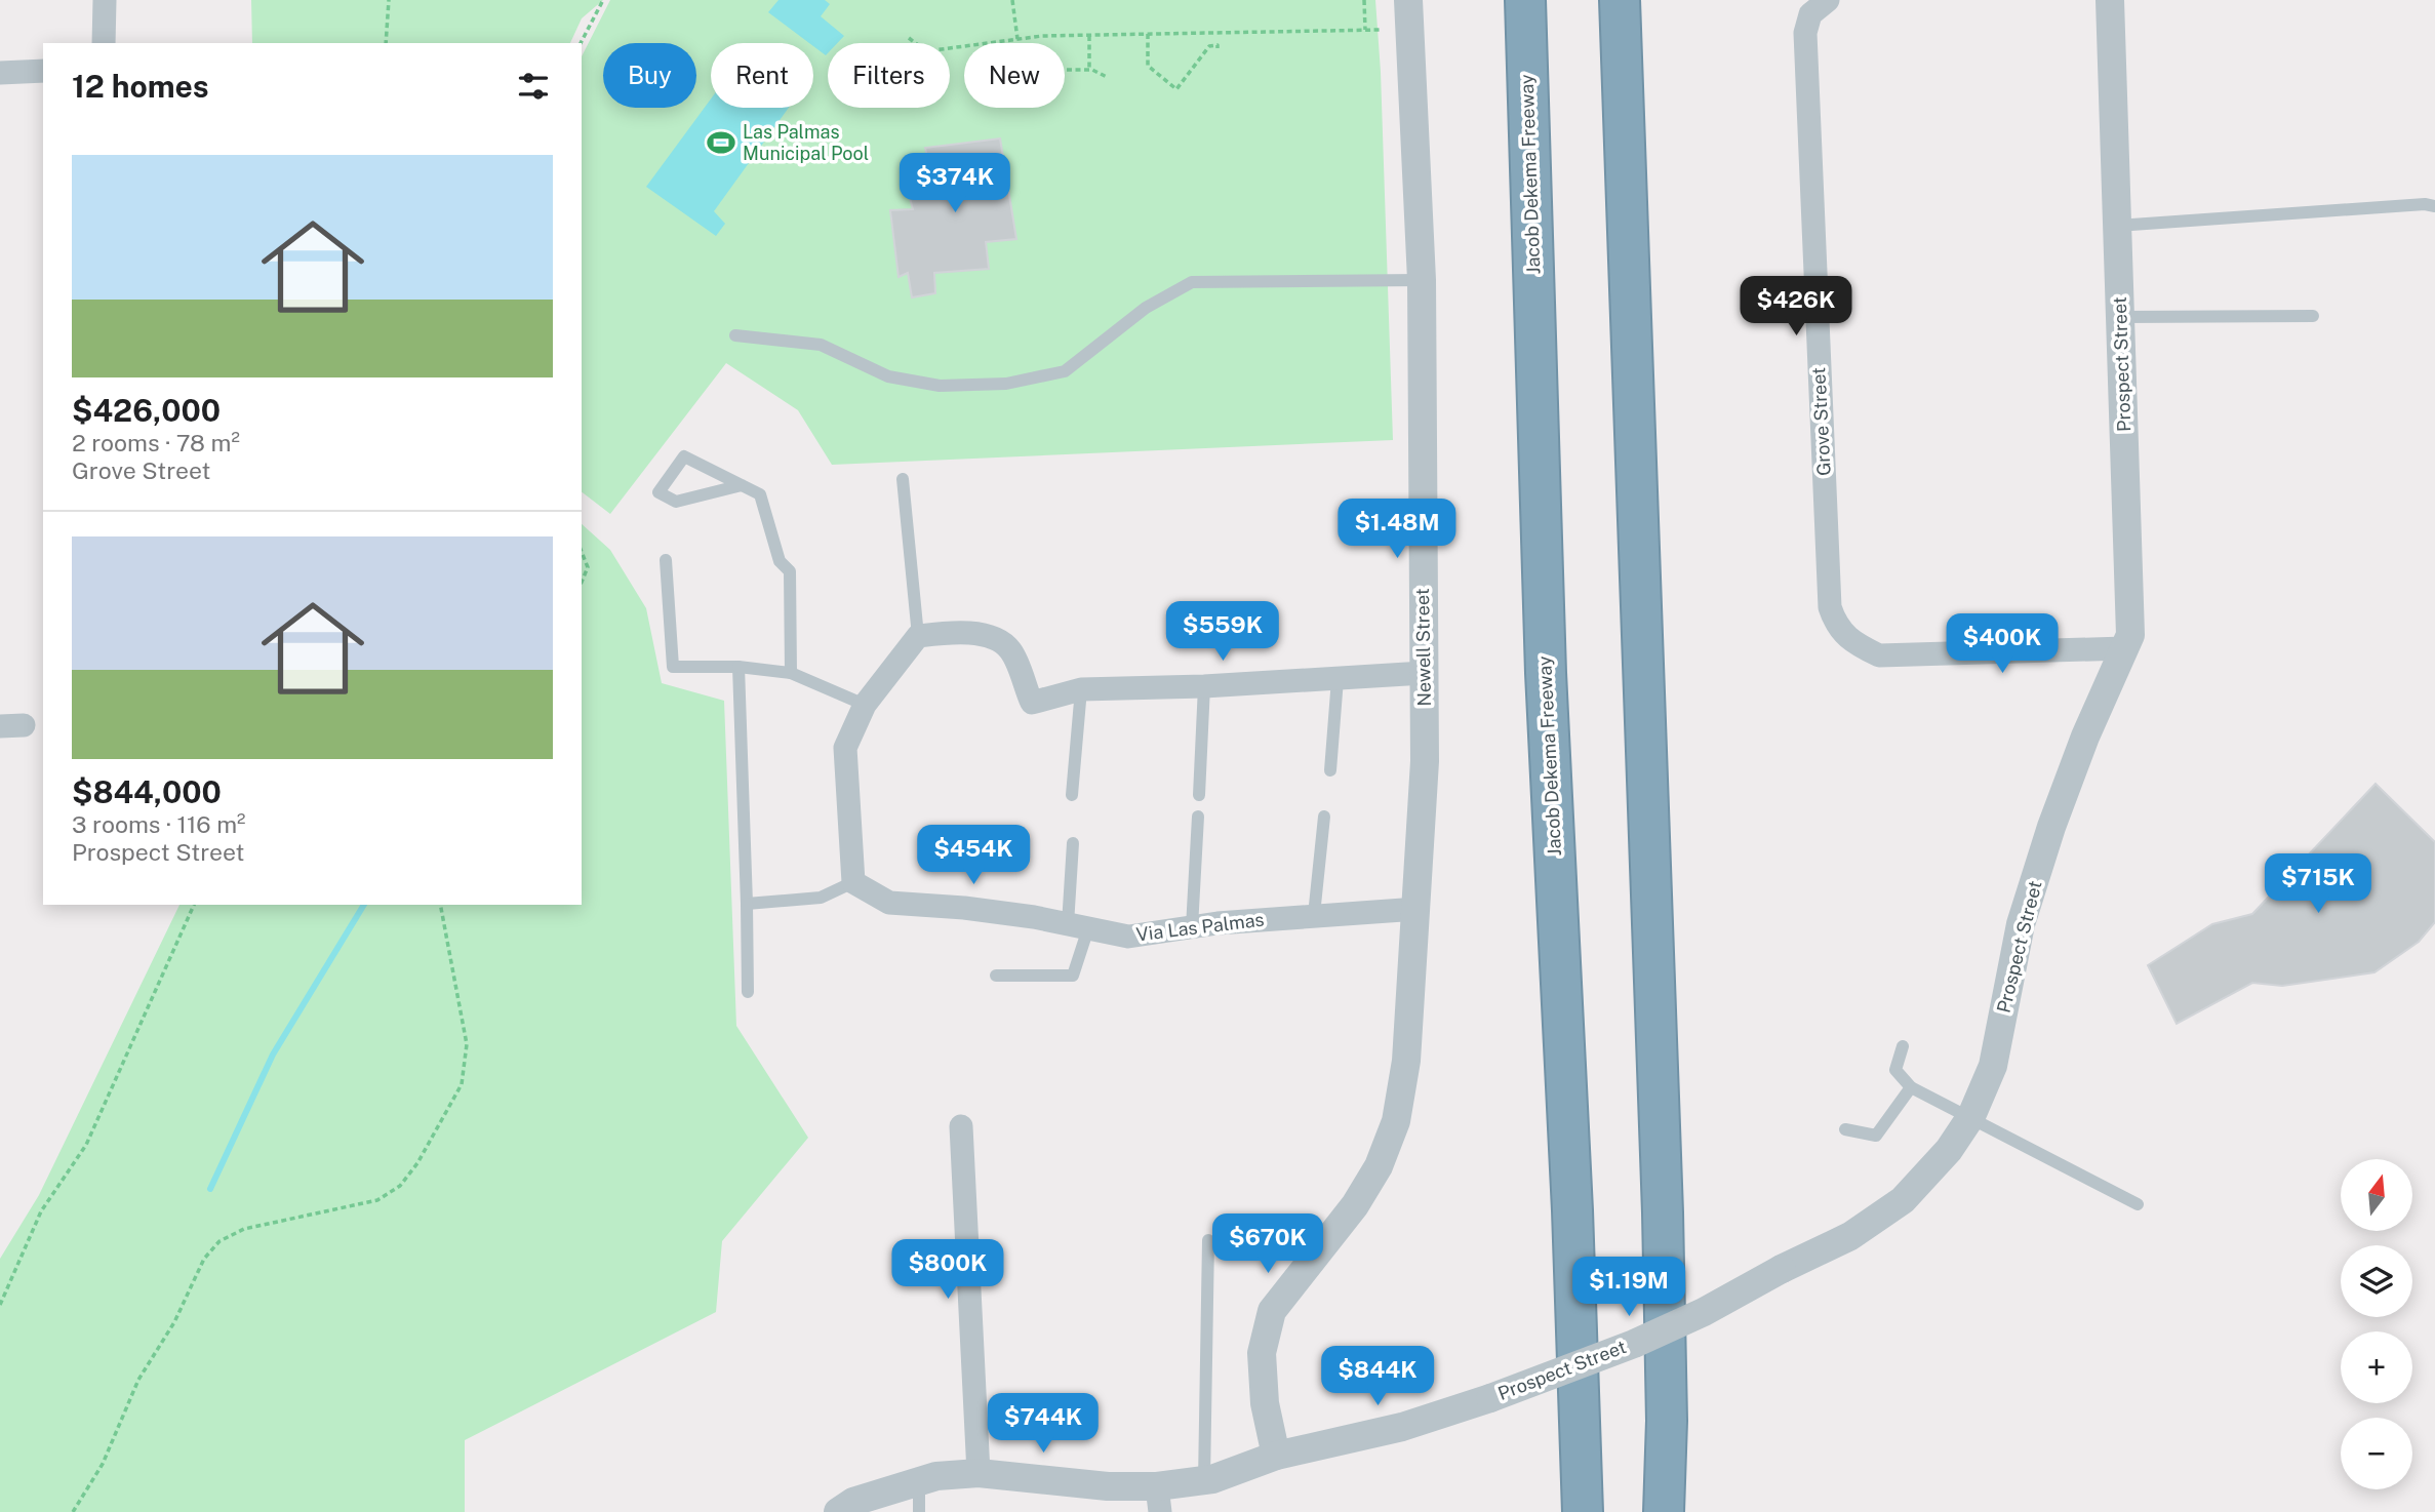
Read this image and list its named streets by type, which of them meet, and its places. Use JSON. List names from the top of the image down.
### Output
{
  "streets": {
    "highway": ["Jacob Dekema Freeway"],
    "street": [
      "Prospect Street",
      "Grove Street",
      "Newell Street",
      "Via Las Palmas"
    ]
  },
  "crossings": [
    ["Prospect Street", "Grove Street"],
    ["Prospect Street", "Newell Street"],
    ["Newell Street", "Via Las Palmas"]
  ],
  "places": {
    "sports": ["Las Palmas Municipal Pool"]
  },
  "north": "top",
  "page": {
    "chip": [
      "Buy",
      "Rent",
      "Filters",
      "New"
    ],
    "heading": "12 homes",
    "list": [
      {
        "name": "$426,000",
        "note": "2 rooms · 78 m² · Grove Street"
      },
      {
        "name": "$844,000",
        "note": "3 rooms · 116 m² · Prospect Street"
      }
    ],
    "price": [
      "$374K",
      "$426K",
      "$1.48M",
      "$559K",
      "$400K",
      "$454K",
      "$715K",
      "$670K",
      "$800K",
      "$1.19M",
      "$844K",
      "$744K"
    ],
    "map_buttons": ["+", "−"]
  }
}
